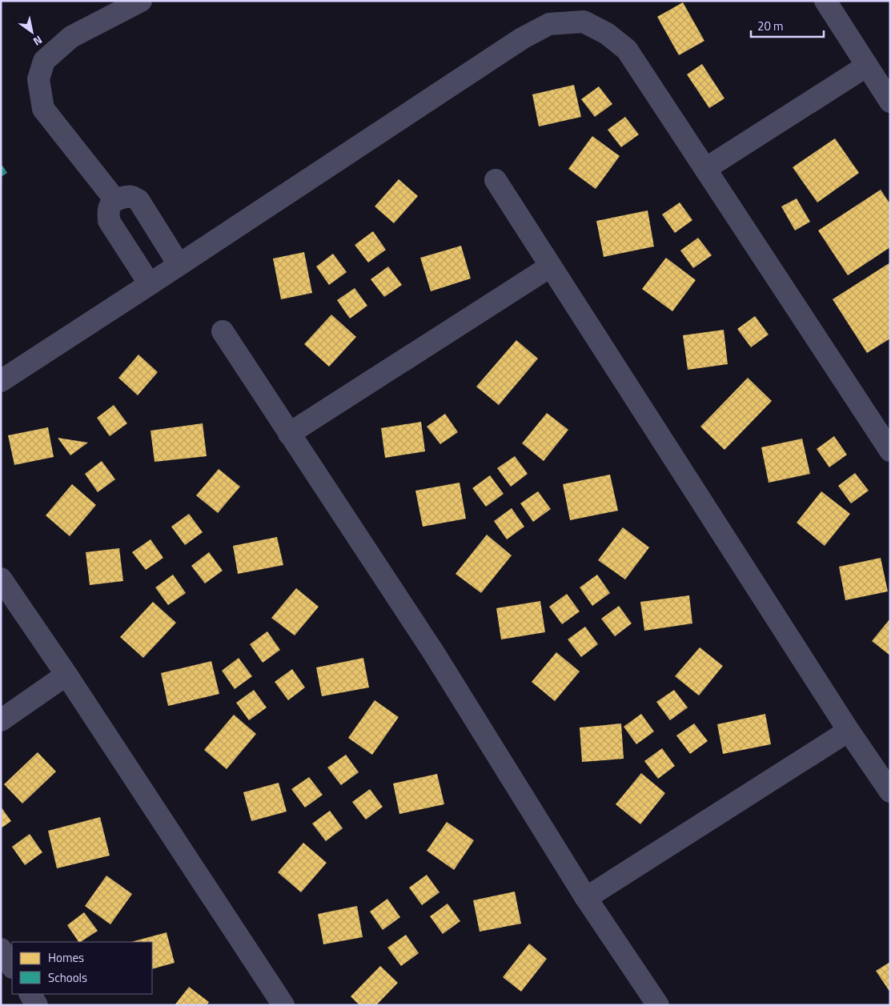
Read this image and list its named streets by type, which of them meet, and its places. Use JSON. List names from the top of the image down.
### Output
{
  "legend": ["Homes", "Schools"],
  "scale_bar": "20 m",
  "north": "bottom right"
}
